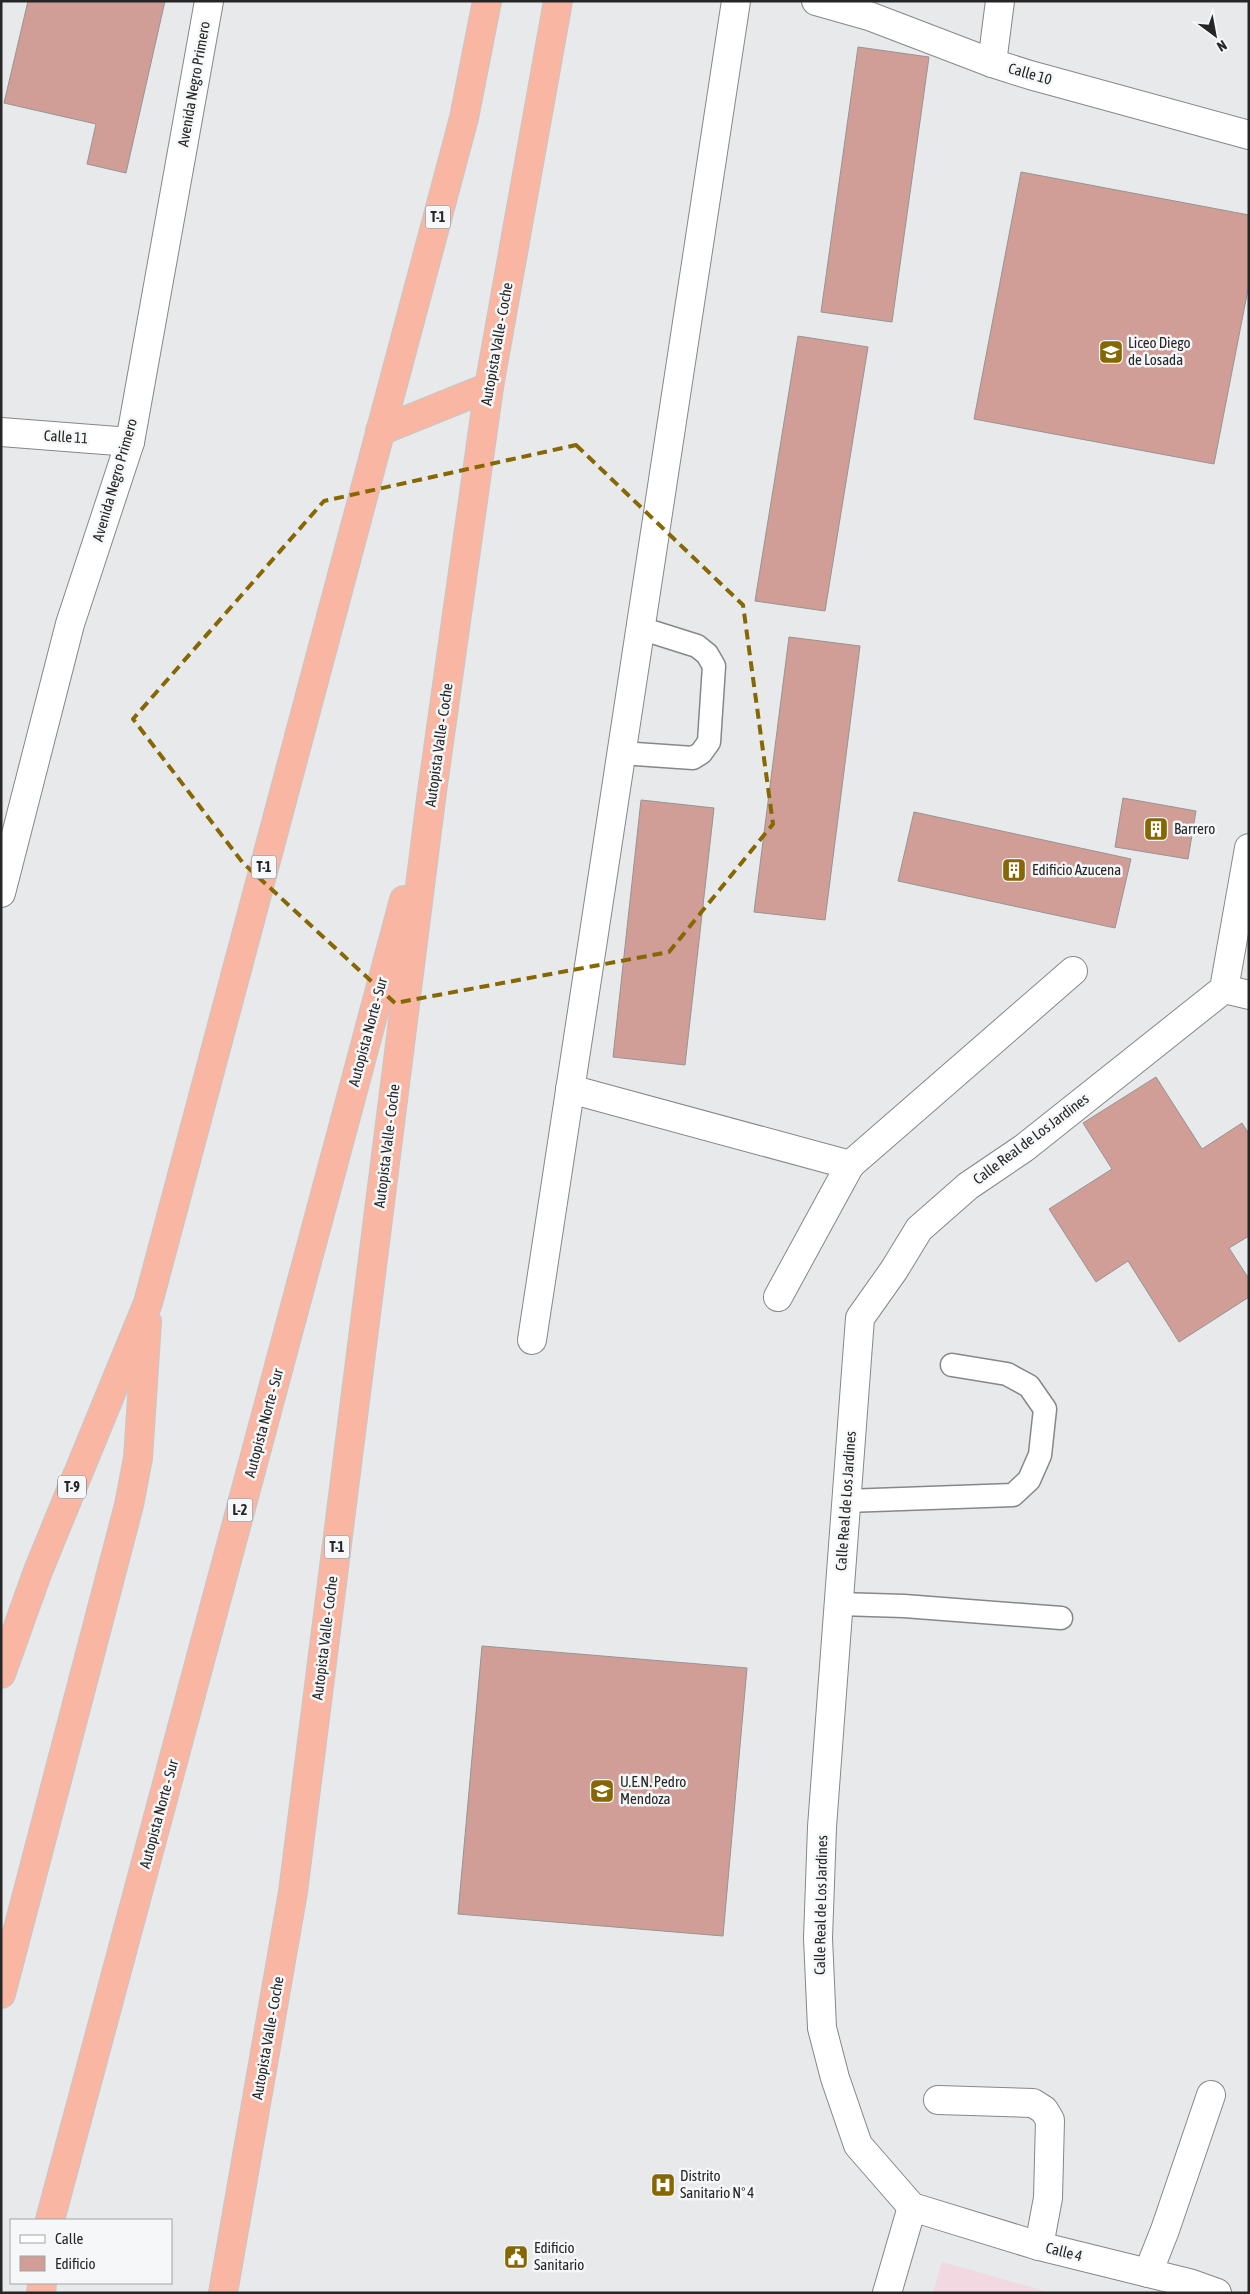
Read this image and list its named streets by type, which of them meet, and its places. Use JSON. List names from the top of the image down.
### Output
{
  "streets": {
    "highway": [
      "T-1",
      "Autopista Valle - Coche",
      "Autopista Norte - Sur",
      "T-9",
      "L-2"
    ],
    "street": [
      "Calle 10",
      "Avenida Negro Primero",
      "Calle 11",
      "Calle Real de Los Jardines",
      "Calle 4"
    ]
  },
  "crossings": [
    ["Avenida Negro Primero", "Calle 11"],
    ["T-1", "T-9"],
    ["Autopista Valle - Coche", "Autopista Norte - Sur"],
    ["Calle Real de Los Jardines", "Calle 4"]
  ],
  "places": {
    "school or university": ["Liceo Diego de Losada", "U.E.N. Pedro Mendoza"],
    "building": ["Barrero", "Edificio Azucena"],
    "hospital": ["Distrito Sanitario N° 4"],
    "public building": ["Edificio Sanitario"]
  },
  "legend": ["Calle", "Edificio"],
  "north": "bottom right"
}
